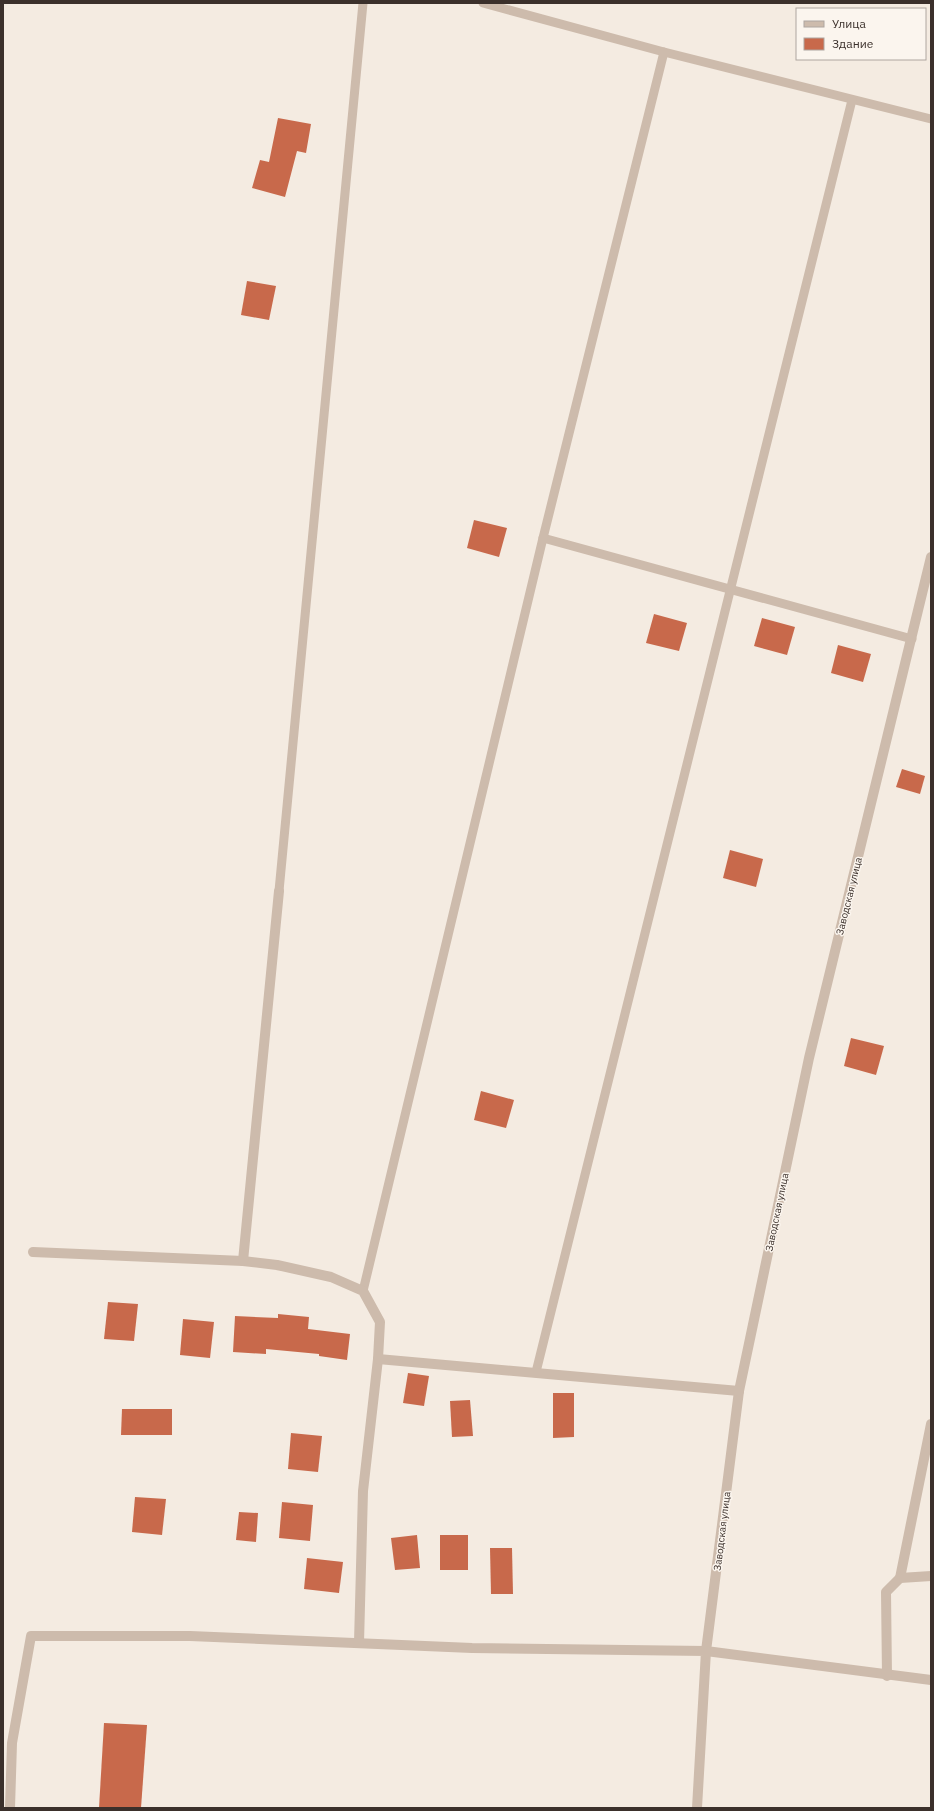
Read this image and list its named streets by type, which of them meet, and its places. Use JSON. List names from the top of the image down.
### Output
{
  "streets": {
    "street": ["Заводская улица"]
  },
  "legend": ["Улица", "Здание"]
}
